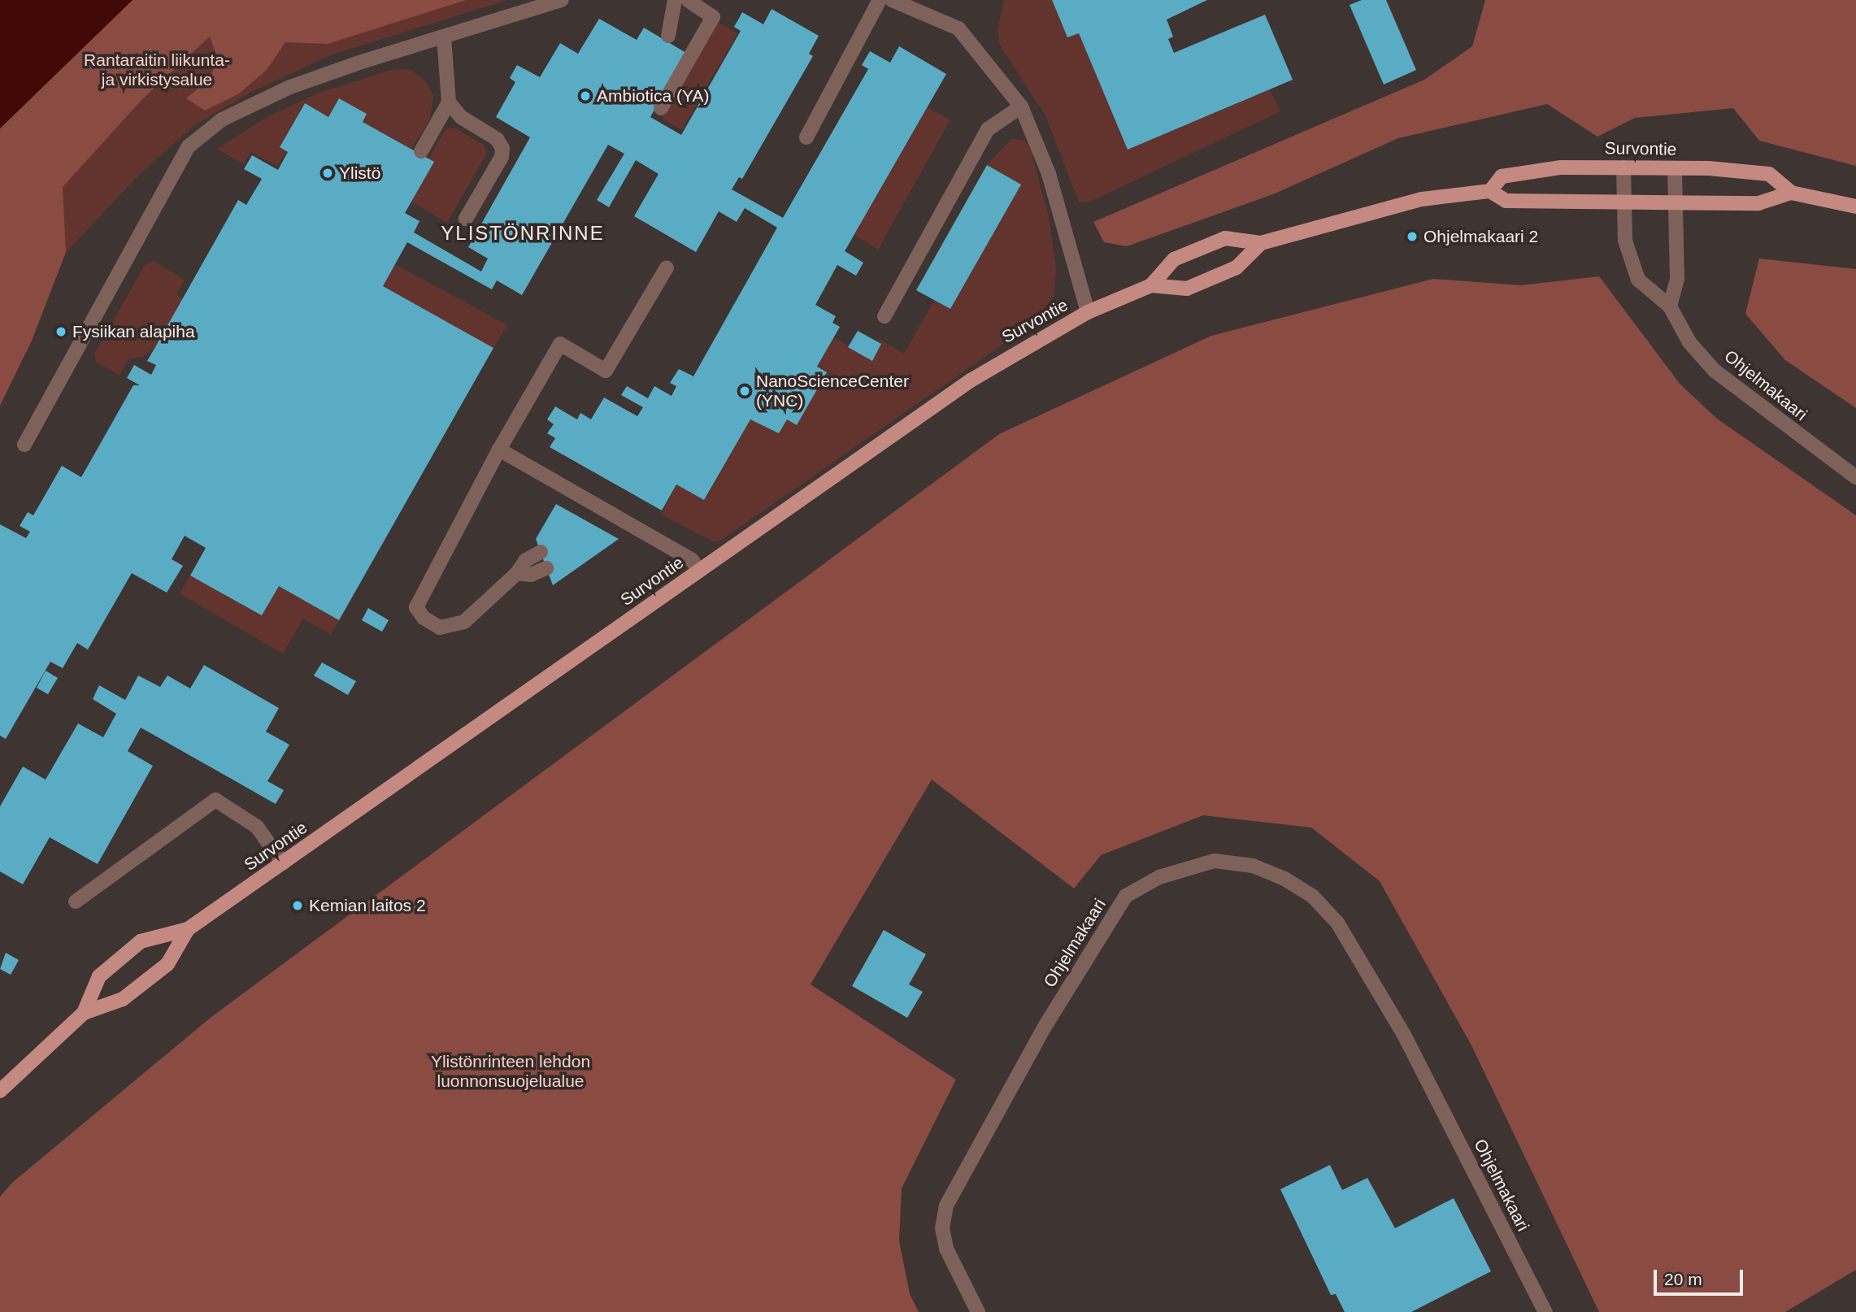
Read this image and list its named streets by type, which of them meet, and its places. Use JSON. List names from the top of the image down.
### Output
{
  "streets": {
    "main road": ["Survontie"],
    "street": ["Ohjelmakaari"]
  },
  "crossings": [
    ["Survontie", "Ohjelmakaari"]
  ],
  "districts": ["YLISTÖNRINNE"],
  "parks": ["Rantaraitin liikunta- ja virkistysalue", "Ylistönrinteen lehdon luonnonsuojelualue"],
  "places": [
    "Ambiotica (YA)",
    "Ylistö",
    "Ohjelmakaari 2",
    "Fysiikan alapiha",
    "NanoScienceCenter (YNC)",
    "Kemian laitos 2"
  ],
  "scale_bar": "20 m"
}
